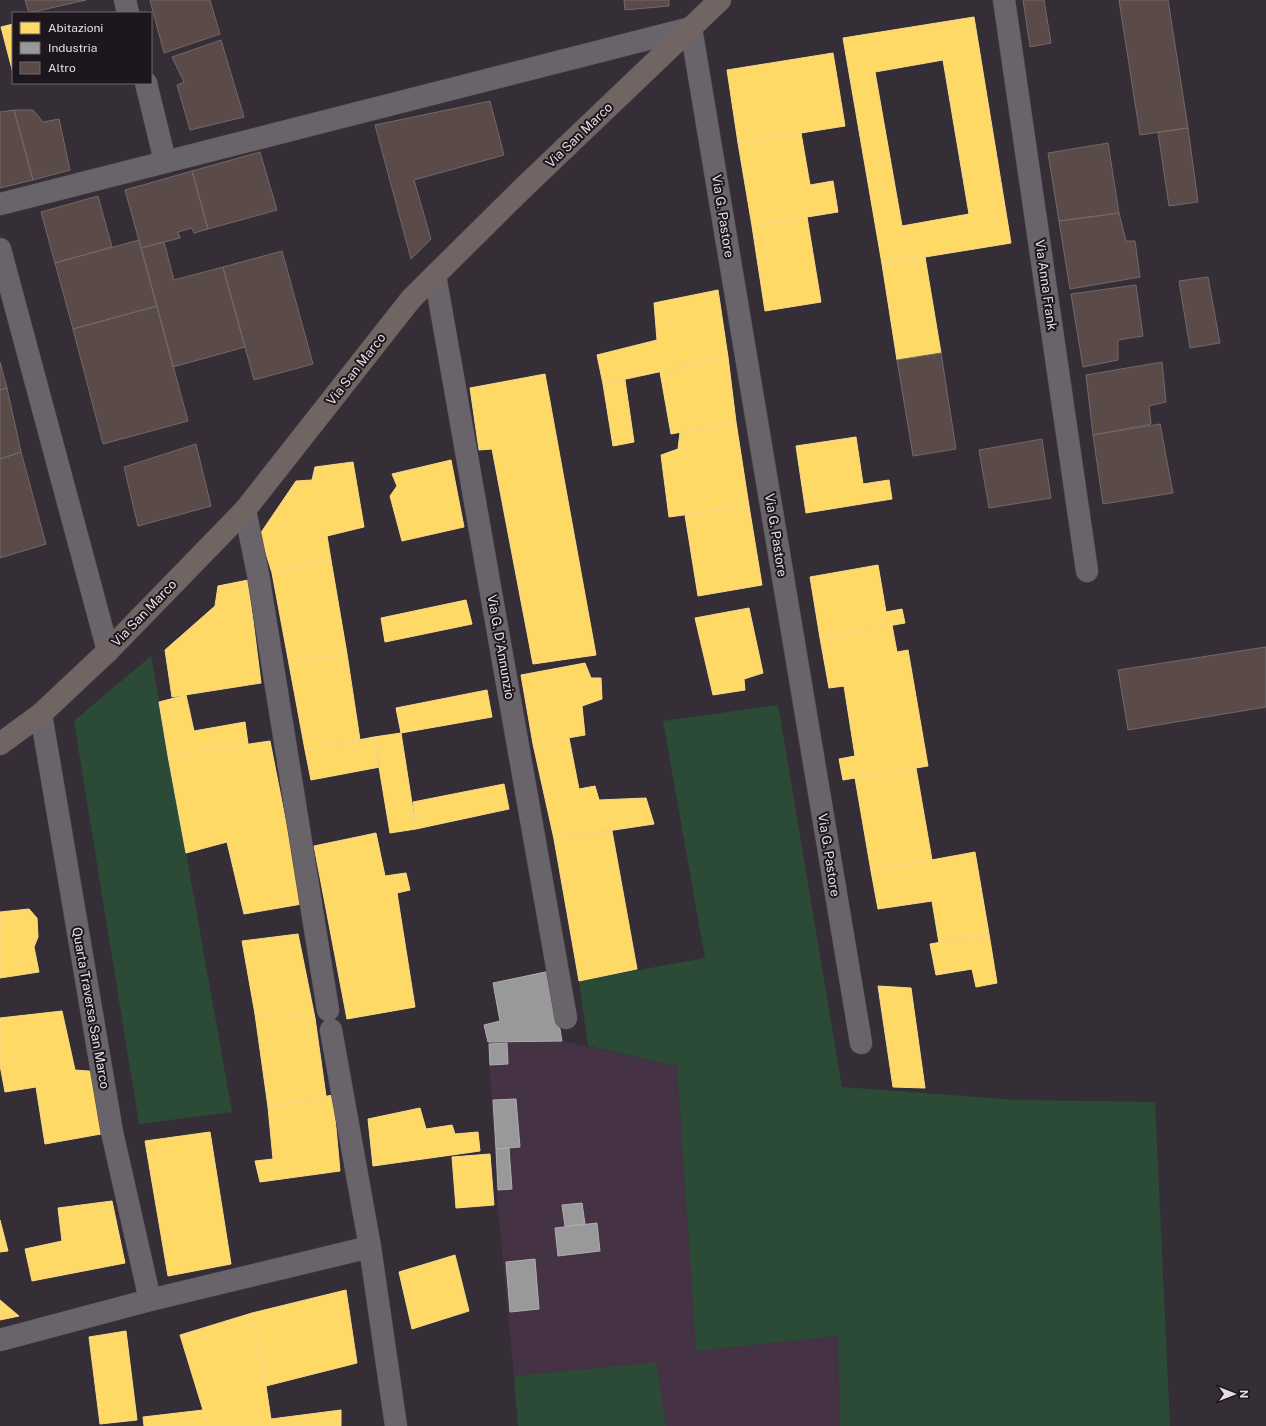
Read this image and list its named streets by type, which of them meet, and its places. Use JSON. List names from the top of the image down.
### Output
{
  "streets": {
    "main road": ["Via San Marco"],
    "street": [
      "Via G. Pastore",
      "Via Anna Frank",
      "Via G. D'Annunzio",
      "Quarta Traversa San Marco"
    ]
  },
  "crossings": [
    ["Via San Marco", "Via G. Pastore"],
    ["Via San Marco", "Via G. D'Annunzio"],
    ["Via San Marco", "Quarta Traversa San Marco"]
  ],
  "legend": ["Abitazioni", "Industria", "Altro"],
  "north": "right"
}
